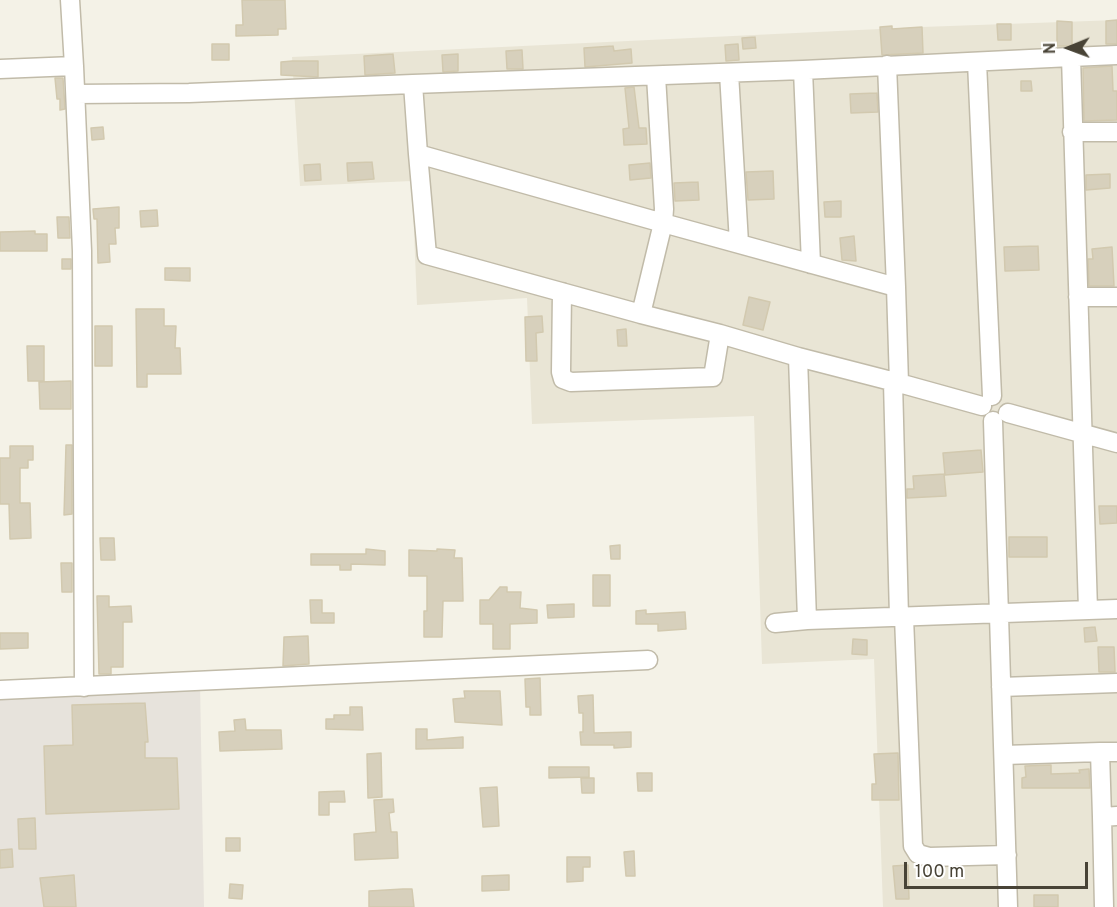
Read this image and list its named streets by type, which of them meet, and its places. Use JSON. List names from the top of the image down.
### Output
{
  "scale_bar": "100 m",
  "north": "left"
}
